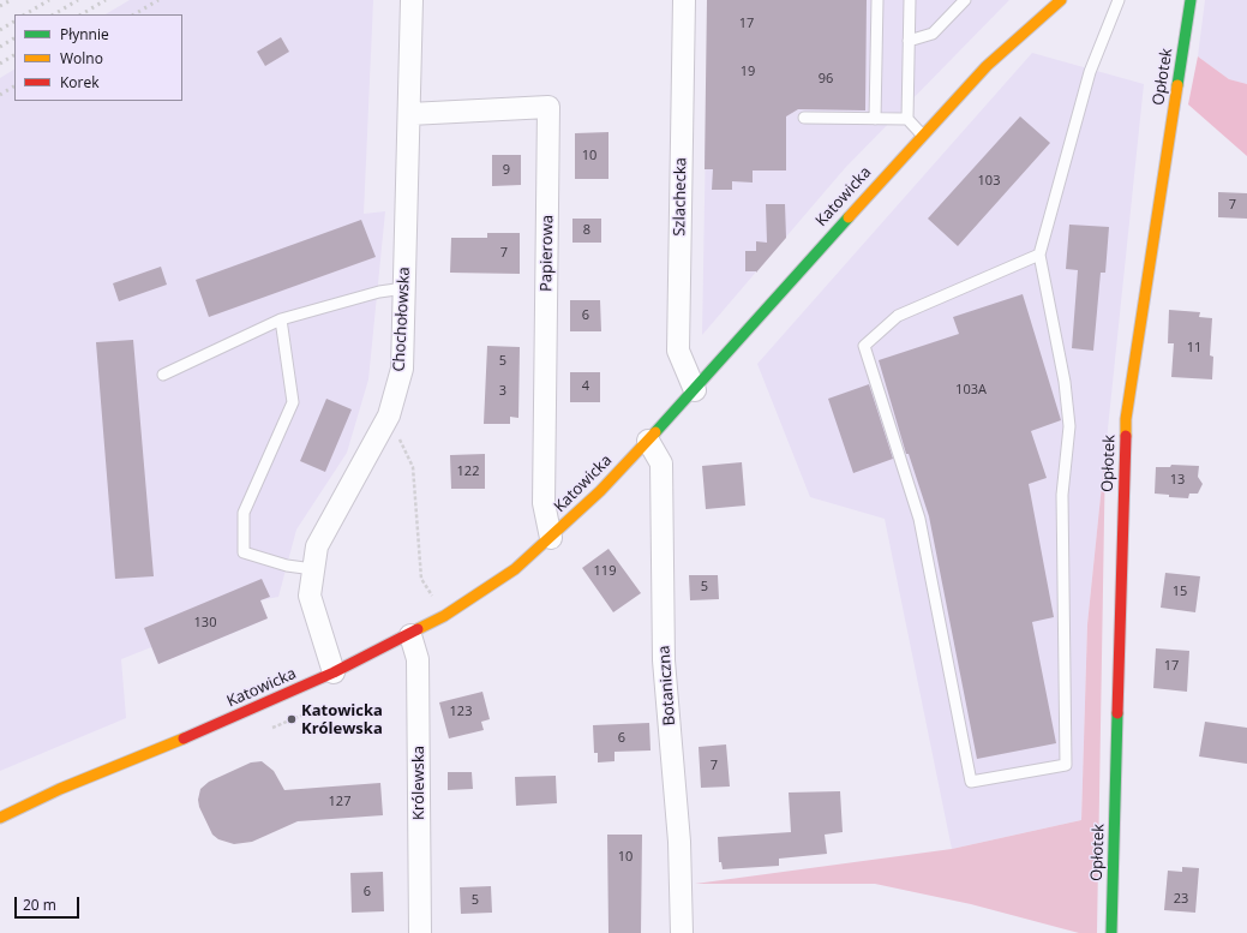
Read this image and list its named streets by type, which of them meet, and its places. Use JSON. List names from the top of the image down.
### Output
{
  "streets": {
    "street": [
      "Opłotek",
      "Szlachecka",
      "Katowicka",
      "Papierowa",
      "Chochołowska",
      "Botaniczna",
      "Królewska"
    ]
  },
  "crossings": [
    ["Szlachecka", "Katowicka"],
    ["Katowicka", "Papierowa"],
    ["Katowicka", "Chochołowska"],
    ["Katowicka", "Botaniczna"],
    ["Katowicka", "Królewska"],
    ["Papierowa", "Chochołowska"]
  ],
  "places": ["Katowicka Królewska"],
  "house_numbers": [
    "17",
    "19",
    "96",
    "10",
    "9",
    "103",
    "7",
    "8",
    "7",
    "6",
    "11",
    "5",
    "4",
    "103A",
    "3",
    "122",
    "13",
    "119",
    "5",
    "15",
    "130",
    "17",
    "123",
    "6",
    "7",
    "127",
    "10",
    "6",
    "23",
    "5"
  ],
  "legend": ["Płynnie", "Wolno", "Korek"],
  "scale_bar": "20 m"
}
